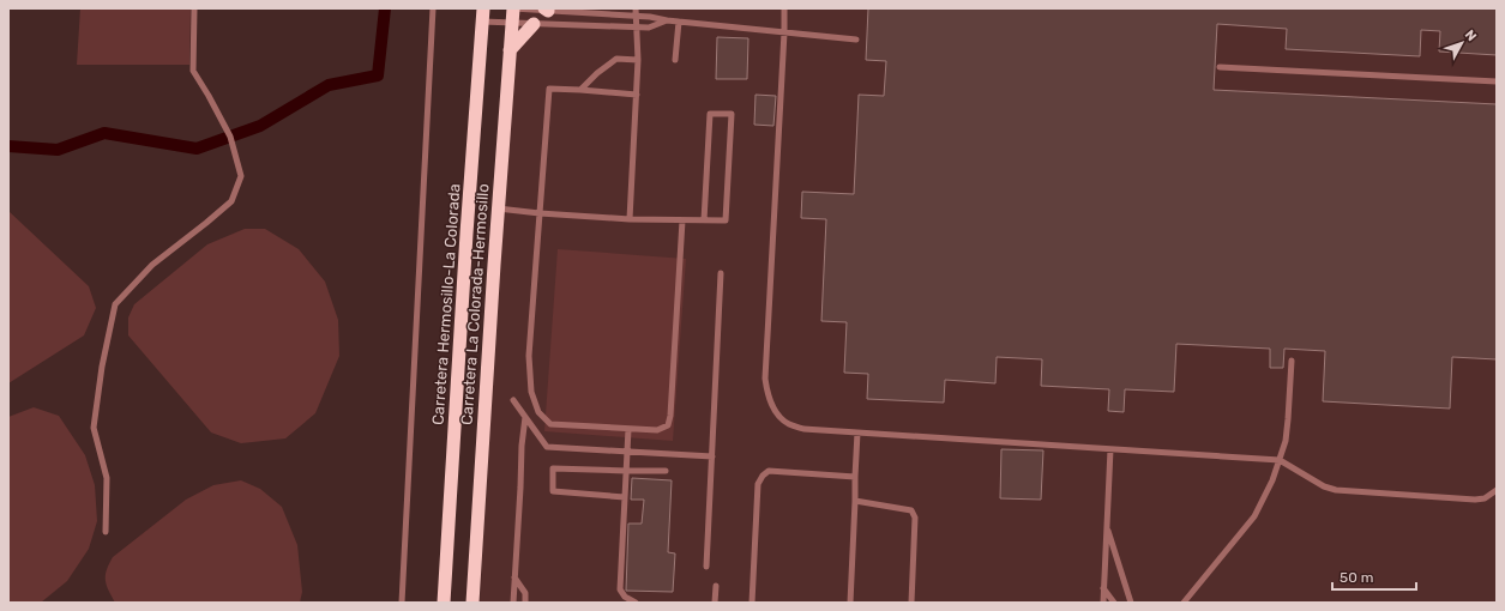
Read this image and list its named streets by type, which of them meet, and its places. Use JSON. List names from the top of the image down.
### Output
{
  "streets": {
    "highway": ["Carretera Hermosillo-La Colorada", "Carretera La Colorada-Hermosillo"]
  },
  "scale_bar": "50 m",
  "north": "top right"
}
